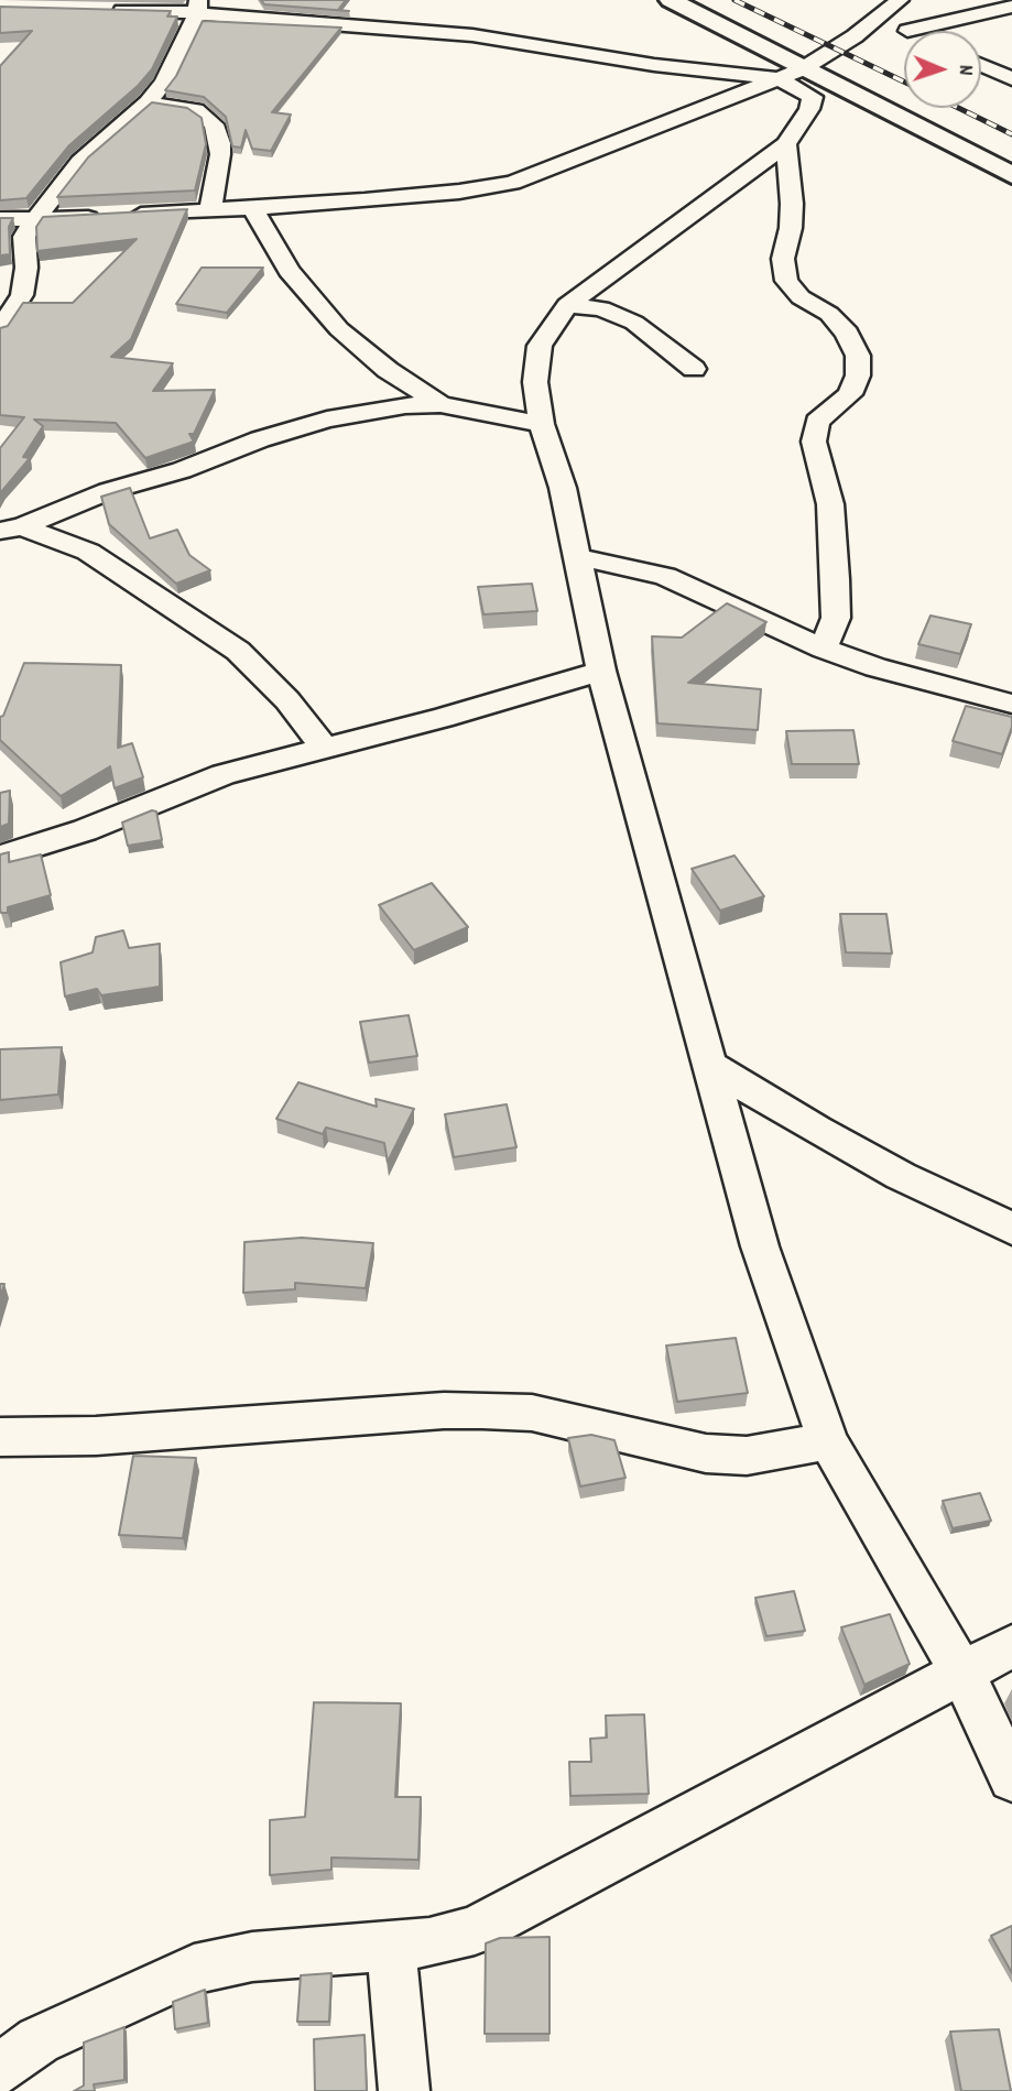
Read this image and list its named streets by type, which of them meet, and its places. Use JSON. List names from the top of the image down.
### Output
{
  "north": "right"
}
